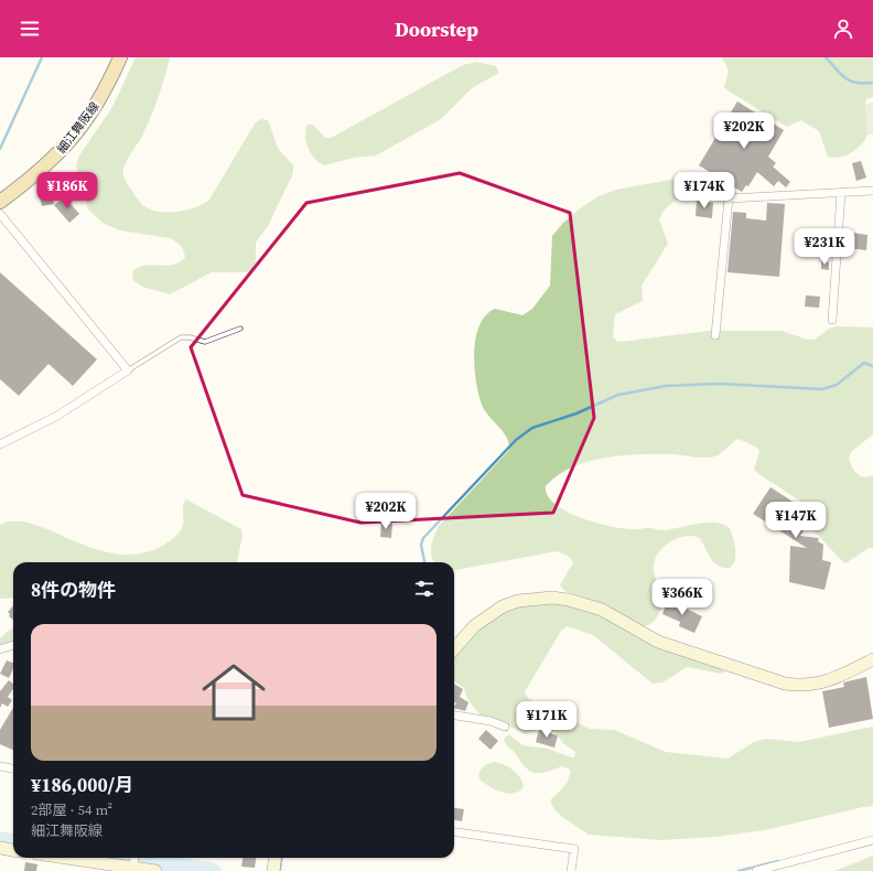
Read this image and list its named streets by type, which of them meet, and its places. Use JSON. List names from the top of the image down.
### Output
{
  "streets": {
    "main road": ["細江舞阪線"]
  },
  "page": {
    "header": "Doorstep",
    "price": [
      "¥202K",
      "¥186K",
      "¥174K",
      "¥231K",
      "¥202K",
      "¥147K",
      "¥366K",
      "¥171K"
    ],
    "heading": "8件の物件",
    "list": [
      {
        "name": "¥186,000/月",
        "note": "2部屋 · 54 m² · 細江舞阪線"
      }
    ]
  }
}
